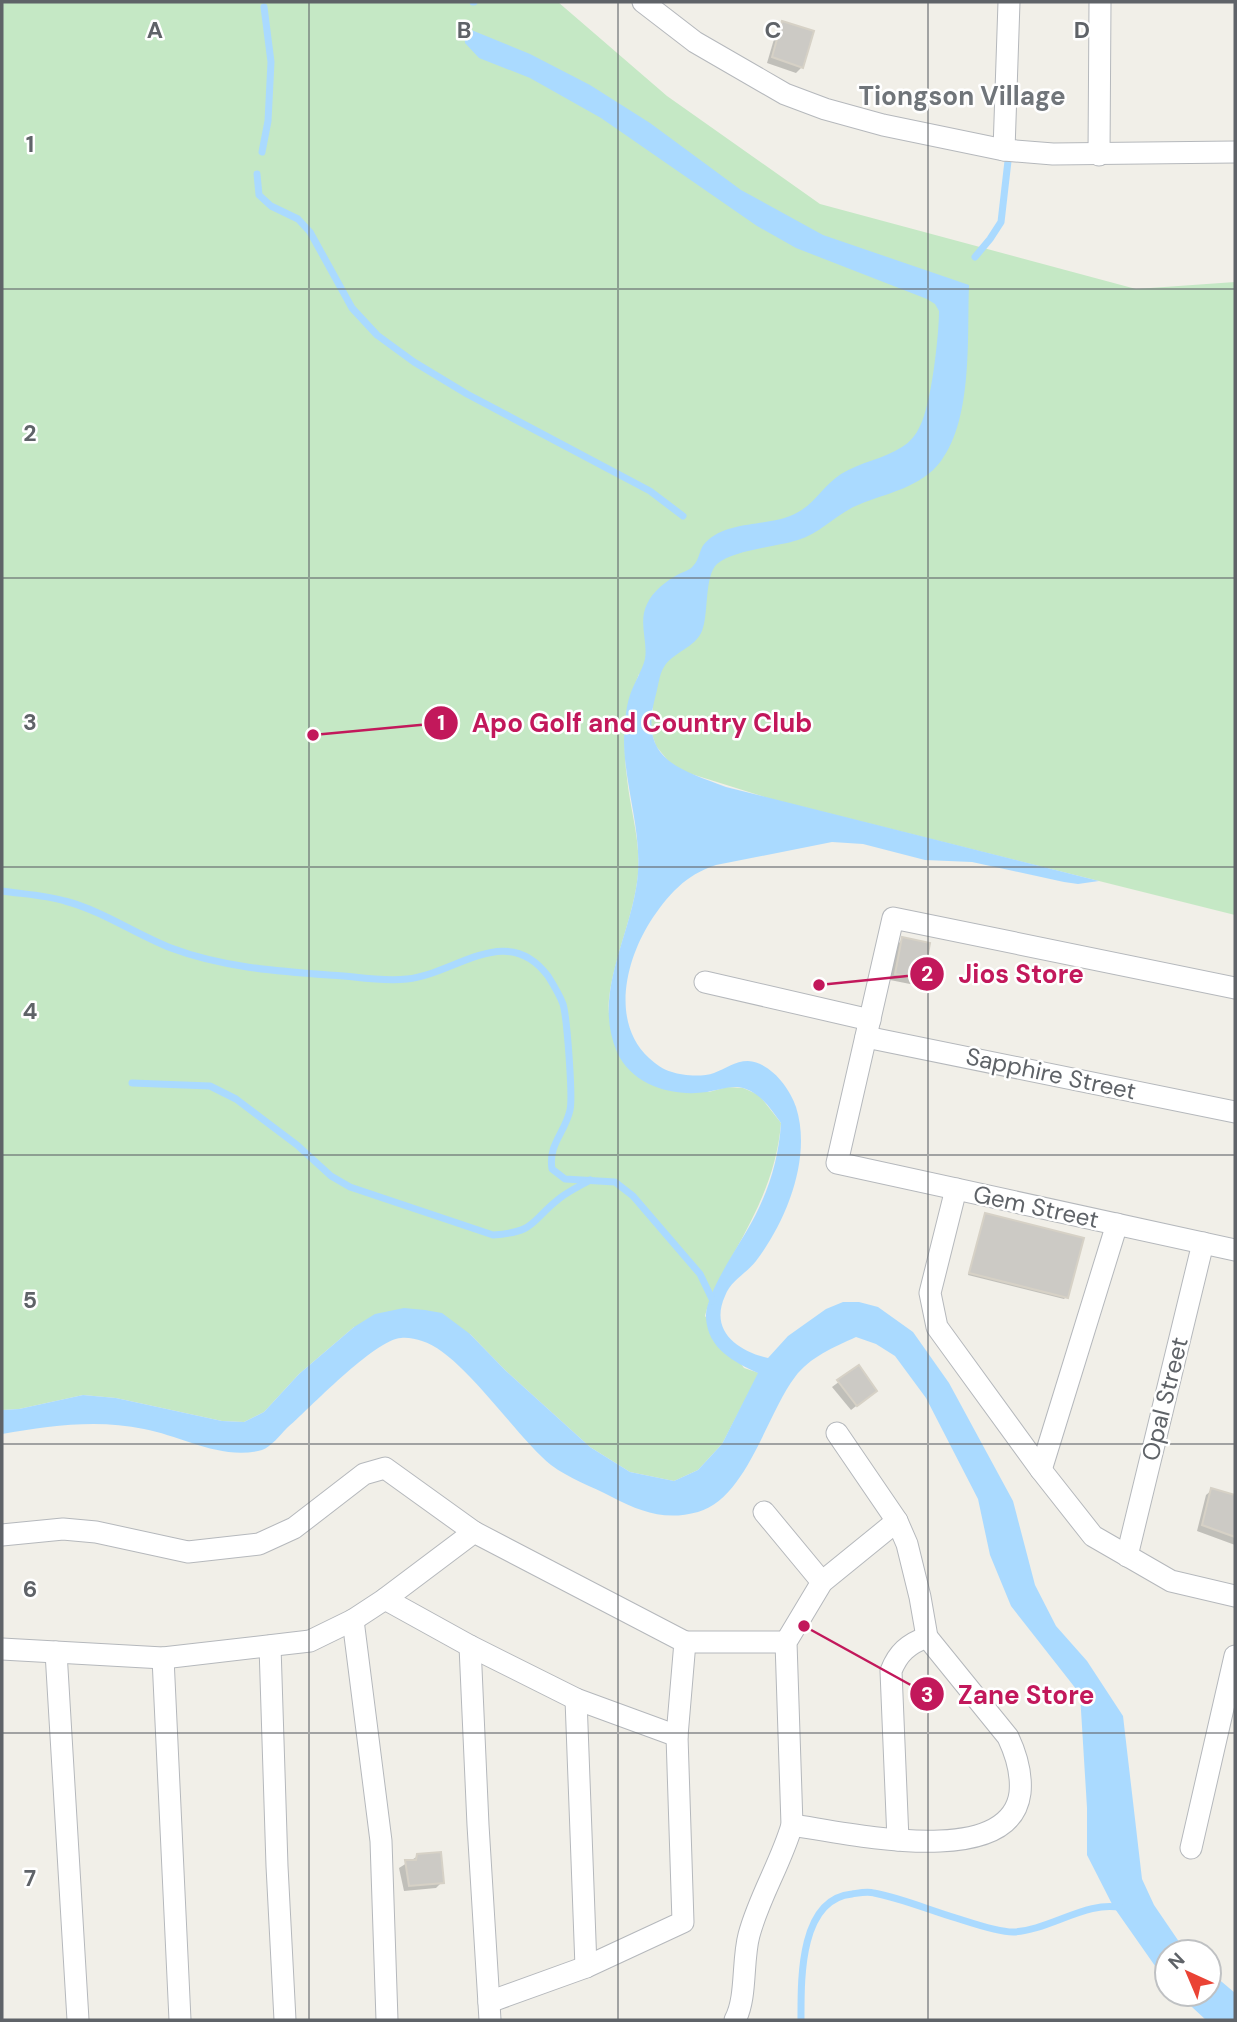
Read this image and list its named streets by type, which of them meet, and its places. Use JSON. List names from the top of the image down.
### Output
{
  "streets": {
    "street": ["Sapphire Street", "Gem Street", "Opal Street"]
  },
  "crossings": [
    ["Sapphire Street", "Gem Street"],
    ["Gem Street", "Opal Street"]
  ],
  "districts": ["Tiongson Village"],
  "places": ["Apo Golf and Country Club", "Jios Store", "Zane Store"],
  "north": "top left",
  "grid": {
    "columns": [
      "A",
      "B",
      "C",
      "D"
    ],
    "rows": [
      "1",
      "2",
      "3",
      "4",
      "5",
      "6",
      "7"
    ]
  }
}
